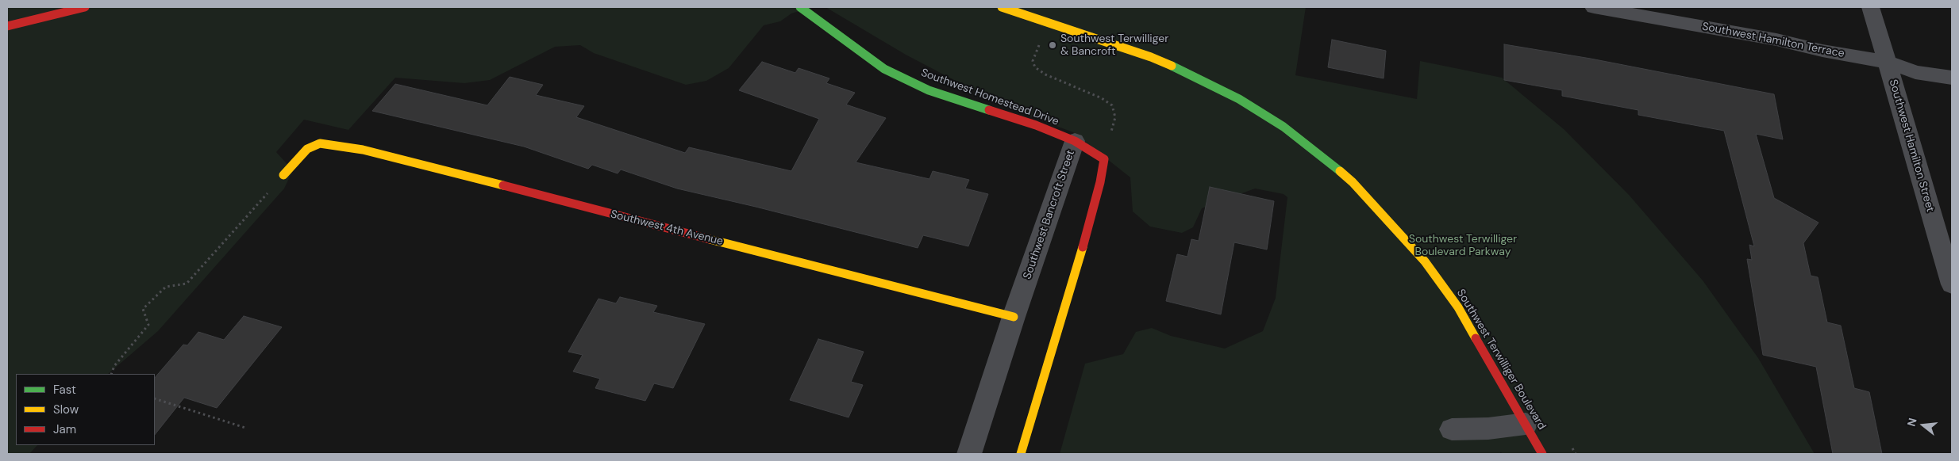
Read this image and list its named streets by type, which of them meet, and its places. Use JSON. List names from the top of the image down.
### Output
{
  "streets": {
    "street": [
      "Southwest Hamilton Terrace",
      "Southwest Homestead Drive",
      "Southwest Hamilton Street",
      "Southwest Bancroft Street",
      "Southwest 4th Avenue",
      "Southwest Terwilliger Boulevard"
    ]
  },
  "crossings": [
    ["Southwest Hamilton Terrace", "Southwest Hamilton Street"],
    ["Southwest Homestead Drive", "Southwest Bancroft Street"],
    ["Southwest Bancroft Street", "Southwest 4th Avenue"]
  ],
  "parks": ["Southwest Terwilliger Boulevard Parkway"],
  "places": ["Southwest Terwilliger & Bancroft"],
  "legend": ["Fast", "Slow", "Jam"],
  "north": "left"
}
